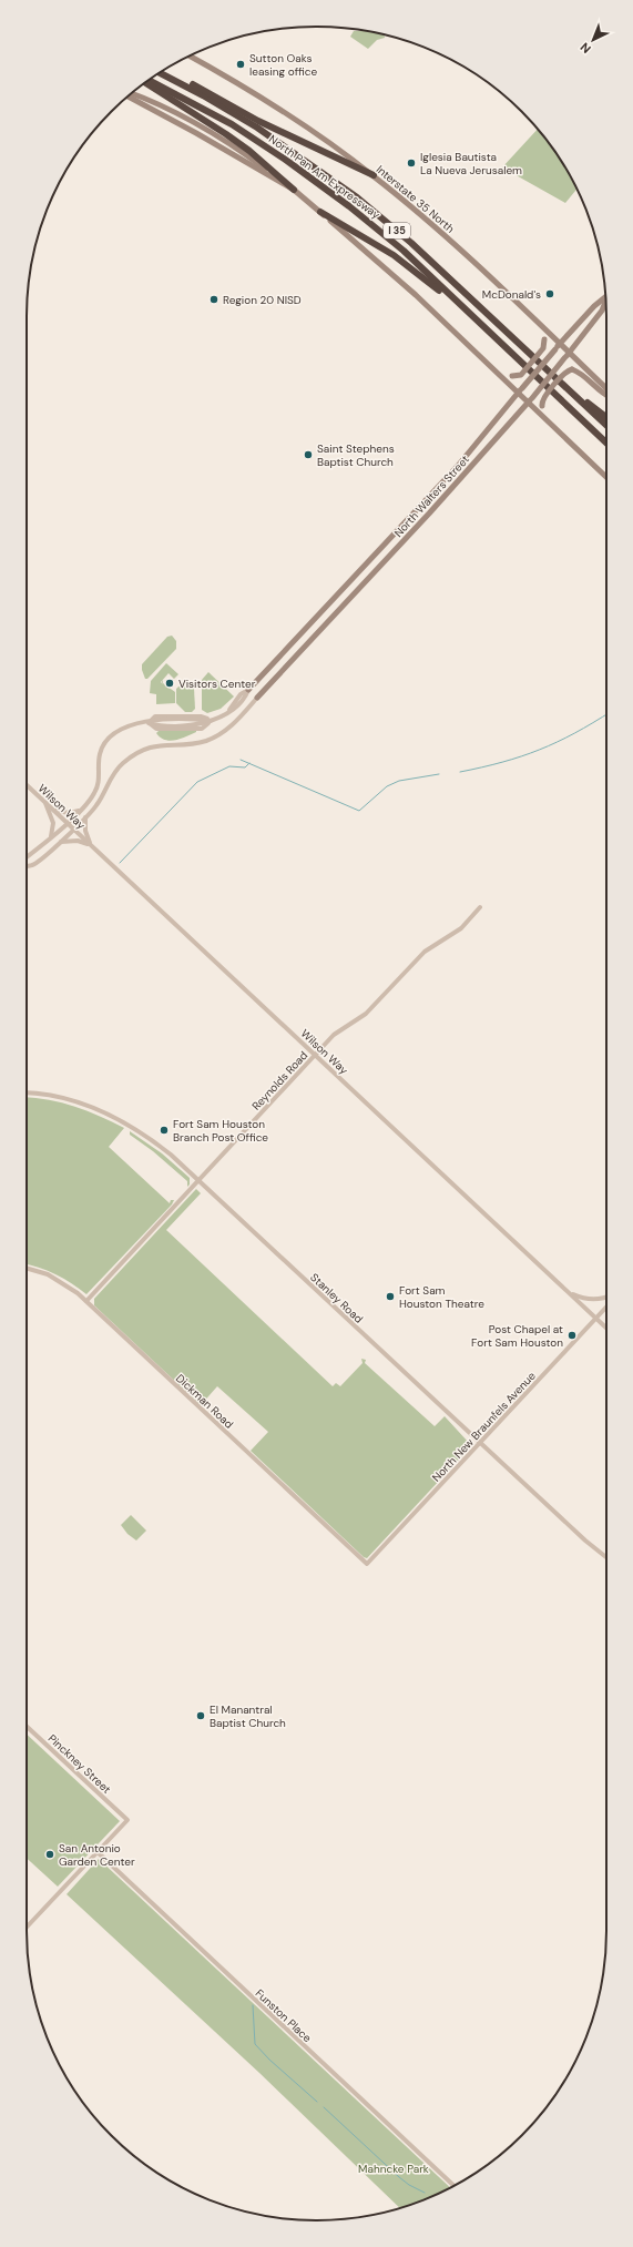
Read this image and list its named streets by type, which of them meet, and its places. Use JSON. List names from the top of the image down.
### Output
{
  "streets": {
    "highway": ["North Pan Am Expressway", "I 35"],
    "main road": ["Interstate 35 North", "North Walters Street"],
    "street": [
      "Wilson Way",
      "Reynolds Road",
      "Stanley Road",
      "Dickman Road",
      "North New Braunfels Avenue",
      "Pinckney Street",
      "Funston Place"
    ]
  },
  "crossings": [
    ["Interstate 35 North", "North Walters Street"],
    ["Wilson Way", "Reynolds Road"],
    ["Wilson Way", "North New Braunfels Avenue"],
    ["Reynolds Road", "Stanley Road"],
    ["Reynolds Road", "Dickman Road"],
    ["Stanley Road", "North New Braunfels Avenue"],
    ["Dickman Road", "North New Braunfels Avenue"],
    ["Pinckney Street", "Funston Place"]
  ],
  "parks": ["Mahncke Park"],
  "places": [
    "Sutton Oaks leasing office",
    "Iglesia Bautista La Nueva Jerusalem",
    "McDonald's",
    "Region 20 NISD",
    "Saint Stephens Baptist Church",
    "Visitors Center",
    "Fort Sam Houston Branch Post Office",
    "Fort Sam Houston Theatre",
    "Post Chapel at Fort Sam Houston",
    "El Manantral Baptist Church",
    "San Antonio Garden Center"
  ],
  "north": "bottom left"
}
